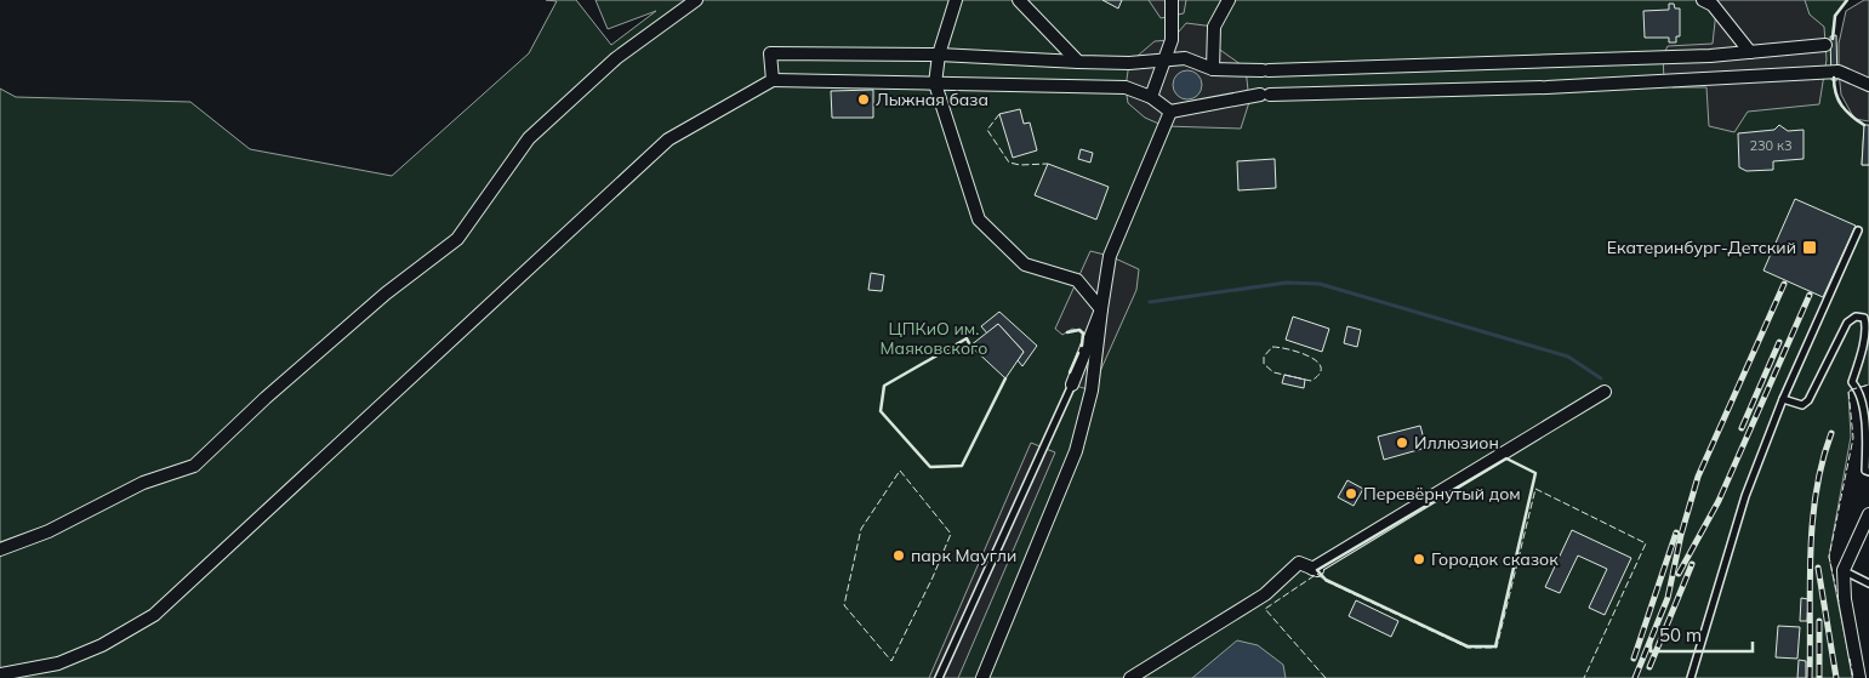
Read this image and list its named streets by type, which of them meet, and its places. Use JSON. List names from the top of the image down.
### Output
{
  "parks": ["ЦПКиО им. Маяковского"],
  "places": {
    "other": [
      "Лыжная база",
      "Иллюзион",
      "Перевёрнутый дом",
      "парк Маугли",
      "Городок сказок"
    ],
    "transit": ["Екатеринбург-Детский"]
  },
  "house_numbers": ["230 к3"],
  "scale_bar": "50 m"
}
